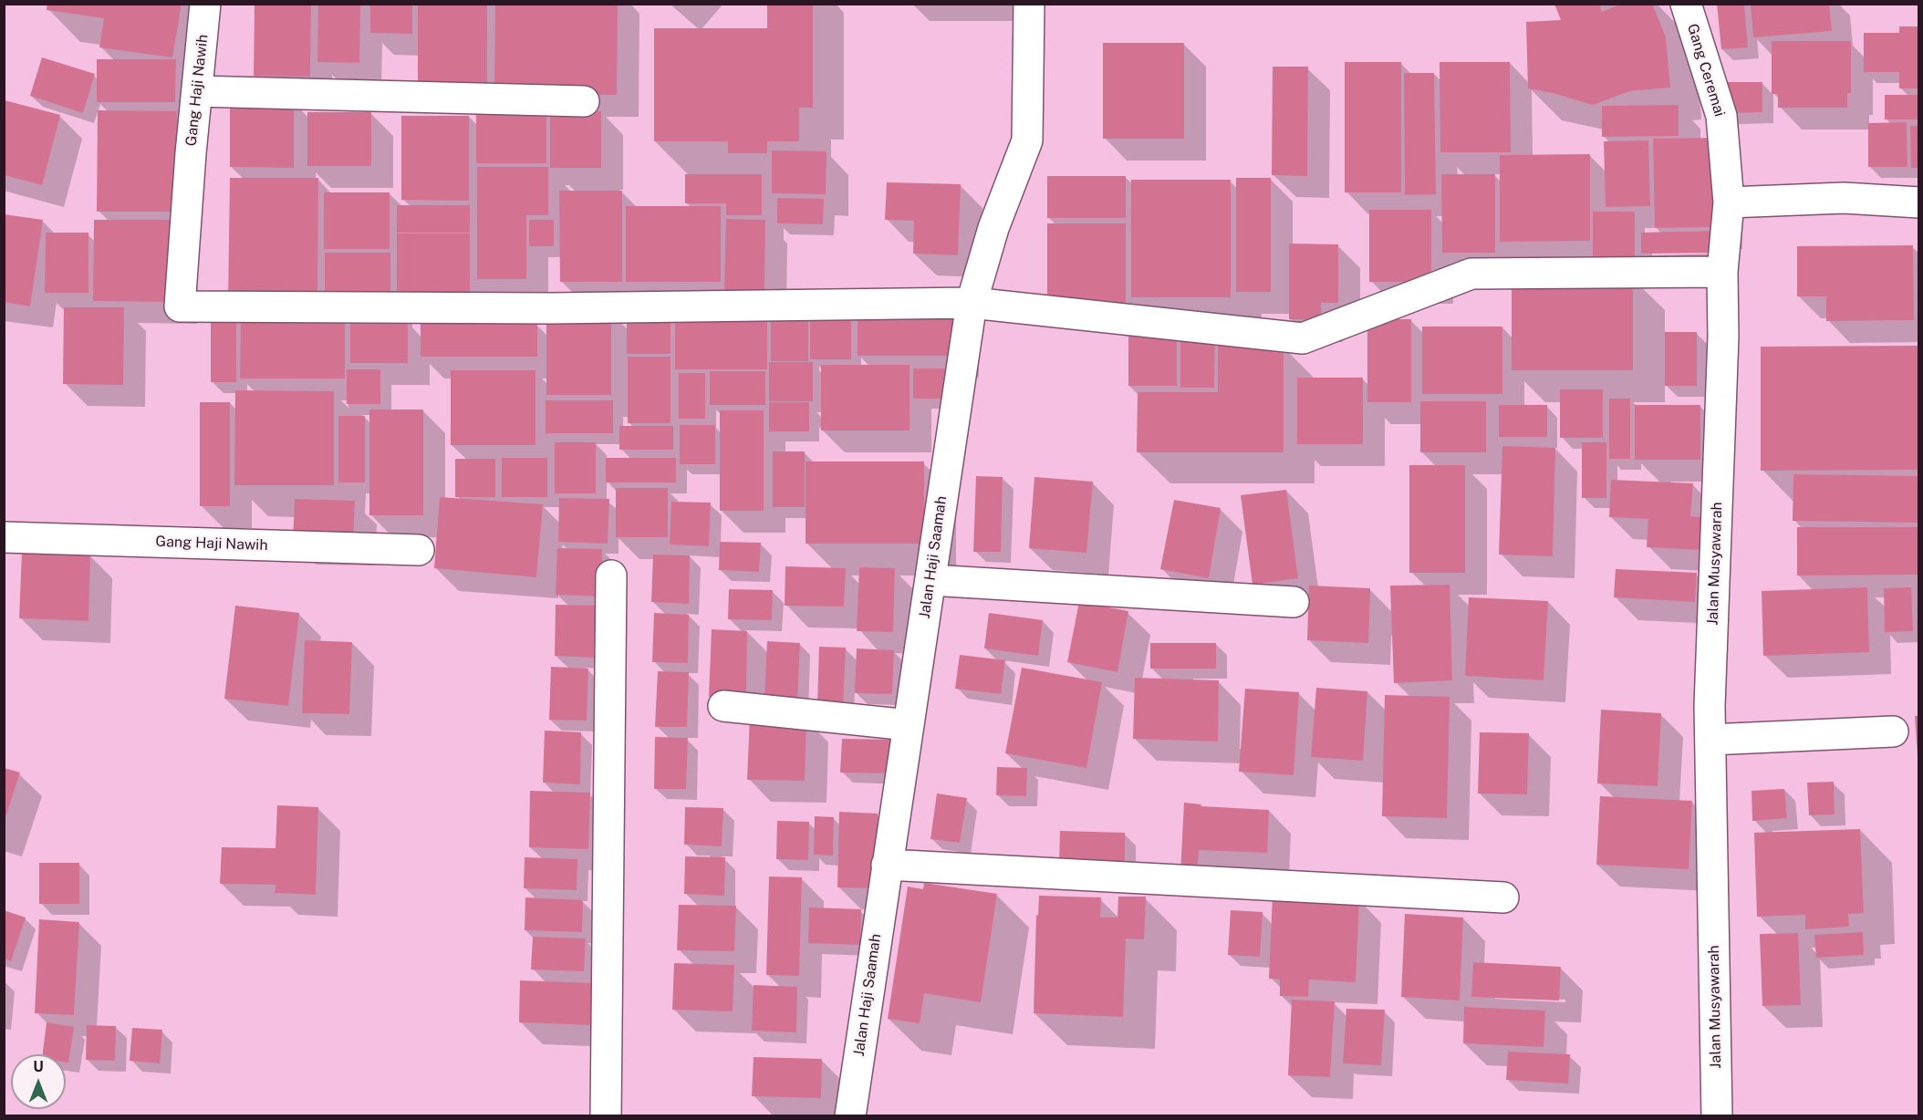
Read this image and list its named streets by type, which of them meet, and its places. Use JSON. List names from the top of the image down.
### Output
{
  "streets": {
    "street": [
      "Gang Ceremai",
      "Gang Haji Nawih",
      "Jalan Haji Saamah",
      "Jalan Musyawarah"
    ]
  },
  "crossings": [
    ["Gang Ceremai", "Jalan Musyawarah"],
    ["Gang Haji Nawih", "Jalan Haji Saamah"]
  ],
  "north": "top"
}
